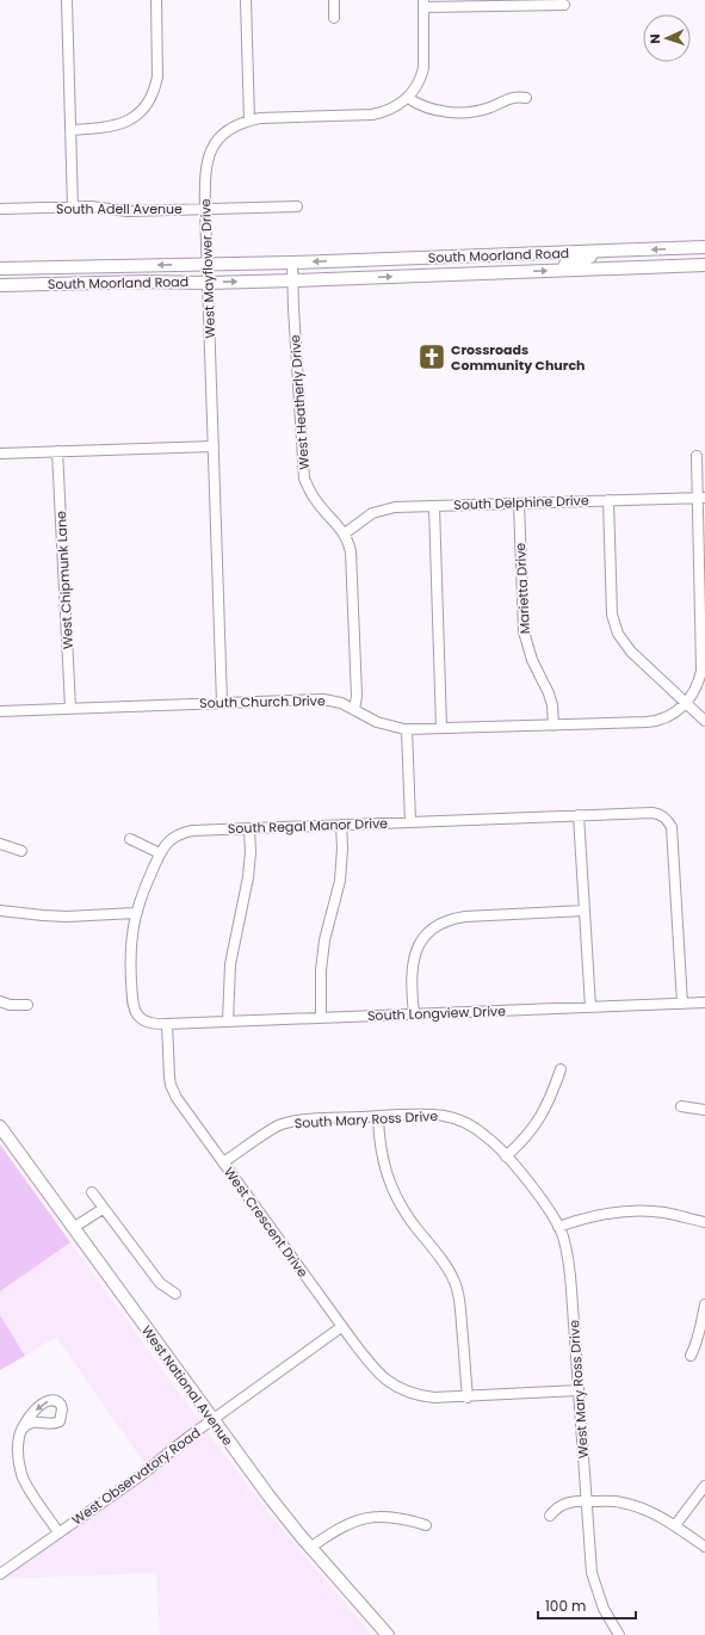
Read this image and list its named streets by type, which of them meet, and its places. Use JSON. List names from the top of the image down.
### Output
{
  "streets": {
    "main road": ["South Moorland Road", "West National Avenue"],
    "street": [
      "South Adell Avenue",
      "West Mayflower Drive",
      "West Heatherly Drive",
      "South Delphine Drive",
      "West Chipmunk Lane",
      "Marietta Drive",
      "South Church Drive",
      "South Regal Manor Drive",
      "South Longview Drive",
      "South Mary Ross Drive",
      "West Crescent Drive",
      "West Mary Ross Drive",
      "West Observatory Road"
    ]
  },
  "crossings": [
    ["South Adell Avenue", "West Mayflower Drive"],
    ["South Moorland Road", "West Mayflower Drive"],
    ["South Moorland Road", "West Heatherly Drive"],
    ["West Mayflower Drive", "South Church Drive"],
    ["West Heatherly Drive", "South Delphine Drive"],
    ["West Heatherly Drive", "South Church Drive"],
    ["South Delphine Drive", "Marietta Drive"],
    ["West Chipmunk Lane", "South Church Drive"],
    ["Marietta Drive", "South Church Drive"],
    ["South Regal Manor Drive", "South Longview Drive"],
    ["South Regal Manor Drive", "West Crescent Drive"],
    ["South Longview Drive", "West Crescent Drive"],
    ["South Mary Ross Drive", "West Crescent Drive"],
    ["South Mary Ross Drive", "West Mary Ross Drive"],
    ["West Crescent Drive", "West Mary Ross Drive"],
    ["West Crescent Drive", "West Observatory Road"],
    ["West National Avenue", "West Observatory Road"]
  ],
  "places": {
    "church": ["Crossroads Community Church"]
  },
  "scale_bar": "100 m",
  "north": "left"
}
